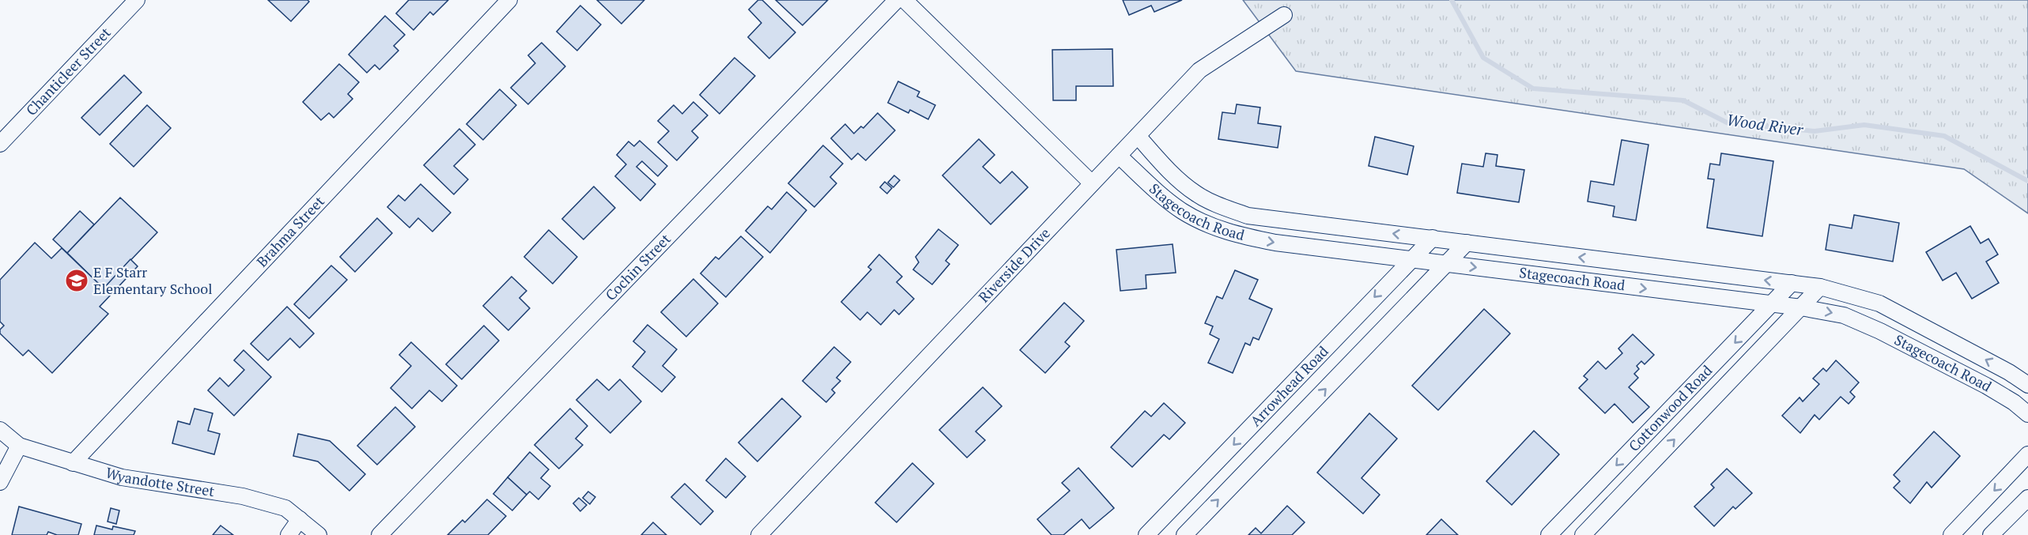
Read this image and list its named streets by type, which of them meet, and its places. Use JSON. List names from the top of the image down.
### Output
{
  "streets": {
    "street": [
      "Chanticleer Street",
      "Stagecoach Road",
      "Brahma Street",
      "Riverside Drive",
      "Cochin Street",
      "Arrowhead Road",
      "Cottonwood Road",
      "Wyandotte Street"
    ]
  },
  "crossings": [
    ["Stagecoach Road", "Riverside Drive"],
    ["Stagecoach Road", "Arrowhead Road"],
    ["Stagecoach Road", "Cottonwood Road"],
    ["Brahma Street", "Wyandotte Street"]
  ],
  "water": ["Wood River"],
  "places": {
    "school or university": ["E F Starr Elementary School"]
  }
}
